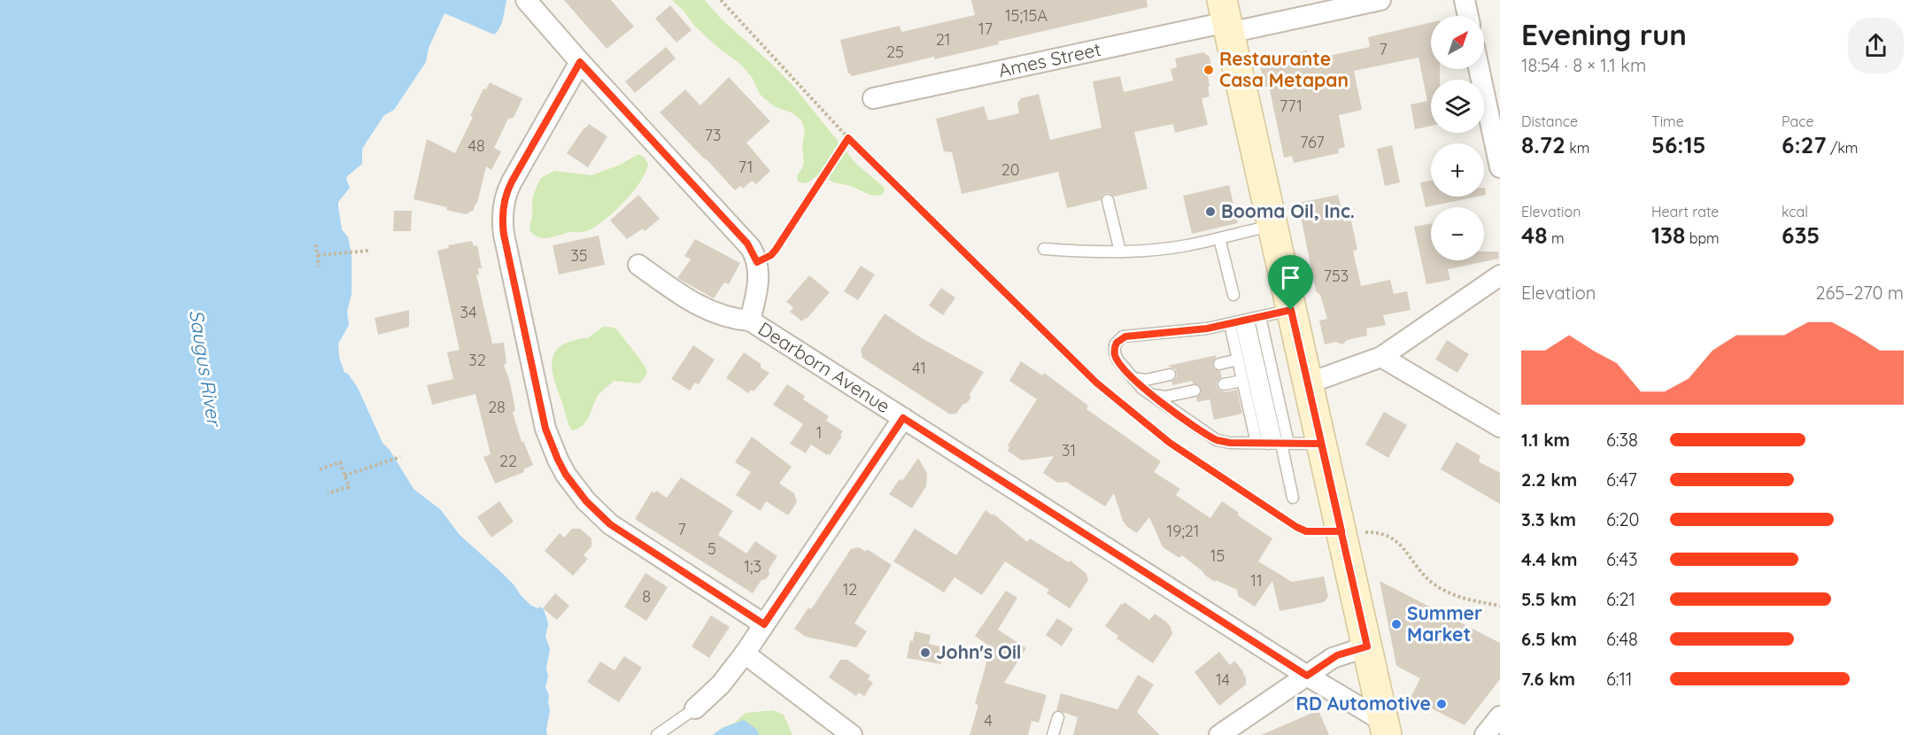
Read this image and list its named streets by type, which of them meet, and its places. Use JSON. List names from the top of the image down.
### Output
{
  "streets": {
    "street": ["Ames Street", "Dearborn Avenue"]
  },
  "water": ["Saugus River"],
  "places": [
    "Restaurante Casa Metapan",
    "Booma Oil, Inc.",
    "Summer Market",
    "John's Oil",
    "RD Automotive"
  ],
  "house_numbers": [
    "15;15A",
    "17",
    "21",
    "7",
    "25",
    "771",
    "73",
    "767",
    "48",
    "71",
    "20",
    "35",
    "753",
    "34",
    "32",
    "41",
    "28",
    "1",
    "31",
    "22",
    "7",
    "19;21",
    "5",
    "15",
    "1;3",
    "11",
    "12",
    "8",
    "14",
    "4"
  ],
  "north": "top right",
  "page": {
    "heading": ["Evening run", "18:54 · 8 × 1.1 km"],
    "map_buttons": ["+", "−"],
    "stats": [
      ["Distance", "8.72 km"],
      ["Time", "56:15"],
      ["Pace", "6:27 /km"],
      ["Elevation", "48 m"],
      ["Heart rate", "138 bpm"],
      ["kcal", "635"]
    ],
    "chart": ["Elevation", "265–270 m"],
    "list": [
      {
        "name": "1.1 km",
        "note": "6:38"
      },
      {
        "name": "2.2 km",
        "note": "6:47"
      },
      {
        "name": "3.3 km",
        "note": "6:20"
      },
      {
        "name": "4.4 km",
        "note": "6:43"
      },
      {
        "name": "5.5 km",
        "note": "6:21"
      },
      {
        "name": "6.5 km",
        "note": "6:48"
      },
      {
        "name": "7.6 km",
        "note": "6:11"
      }
    ]
  }
}
